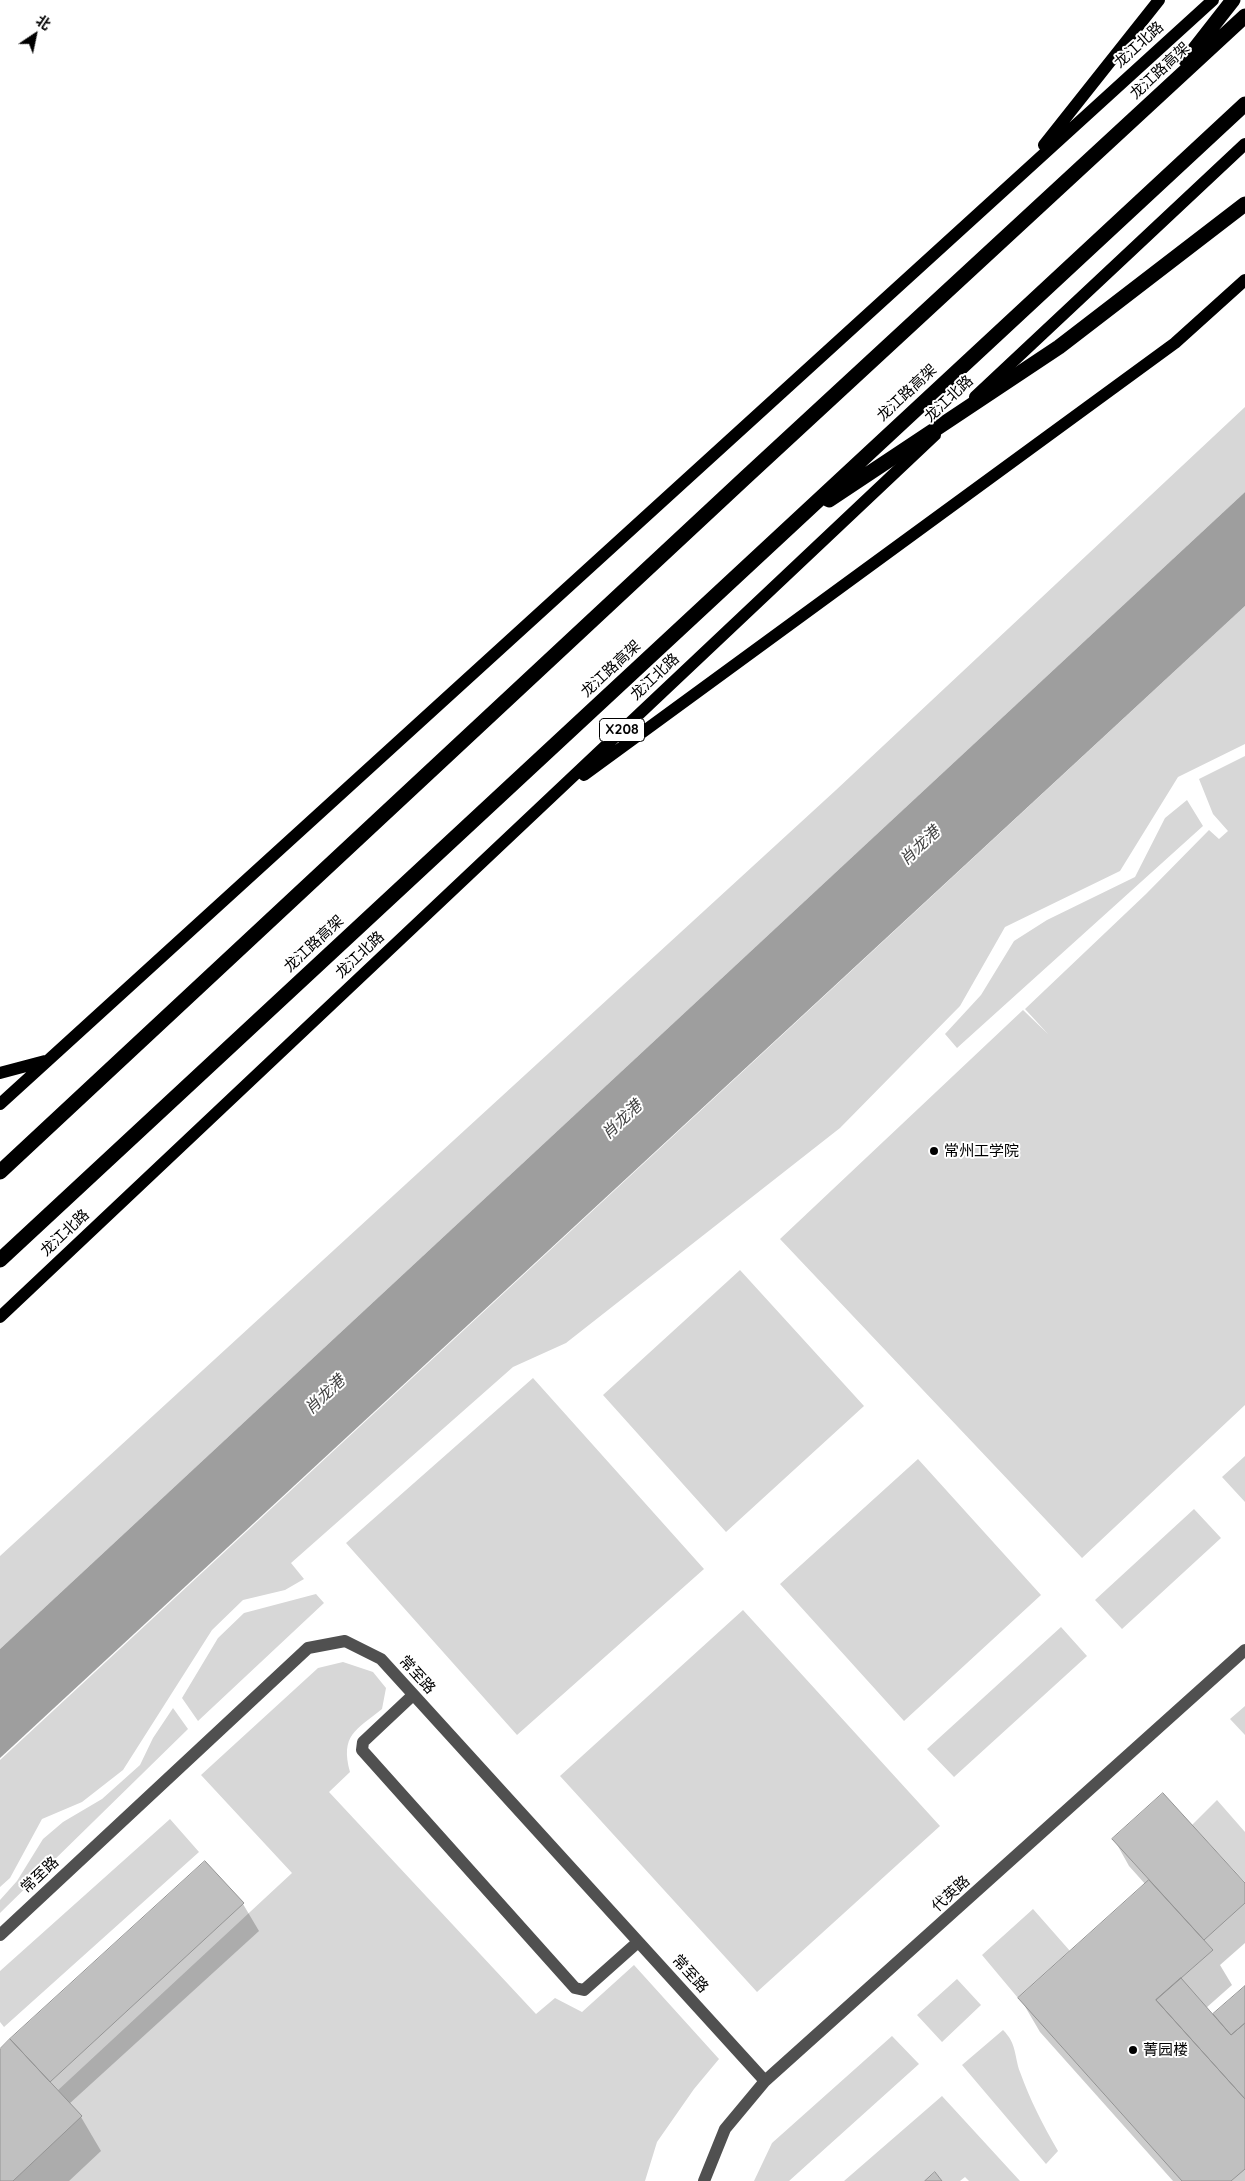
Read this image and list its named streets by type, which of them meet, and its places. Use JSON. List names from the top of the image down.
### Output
{
  "streets": {
    "highway": ["龙江路高架"],
    "main road": ["龙江北路", "X208"],
    "lane": ["常至路", "代英路"]
  },
  "crossings": [
    ["常至路", "代英路"]
  ],
  "water": ["肖龙港"],
  "places": ["常州工学院", "菁园楼"],
  "north": "top right"
}
